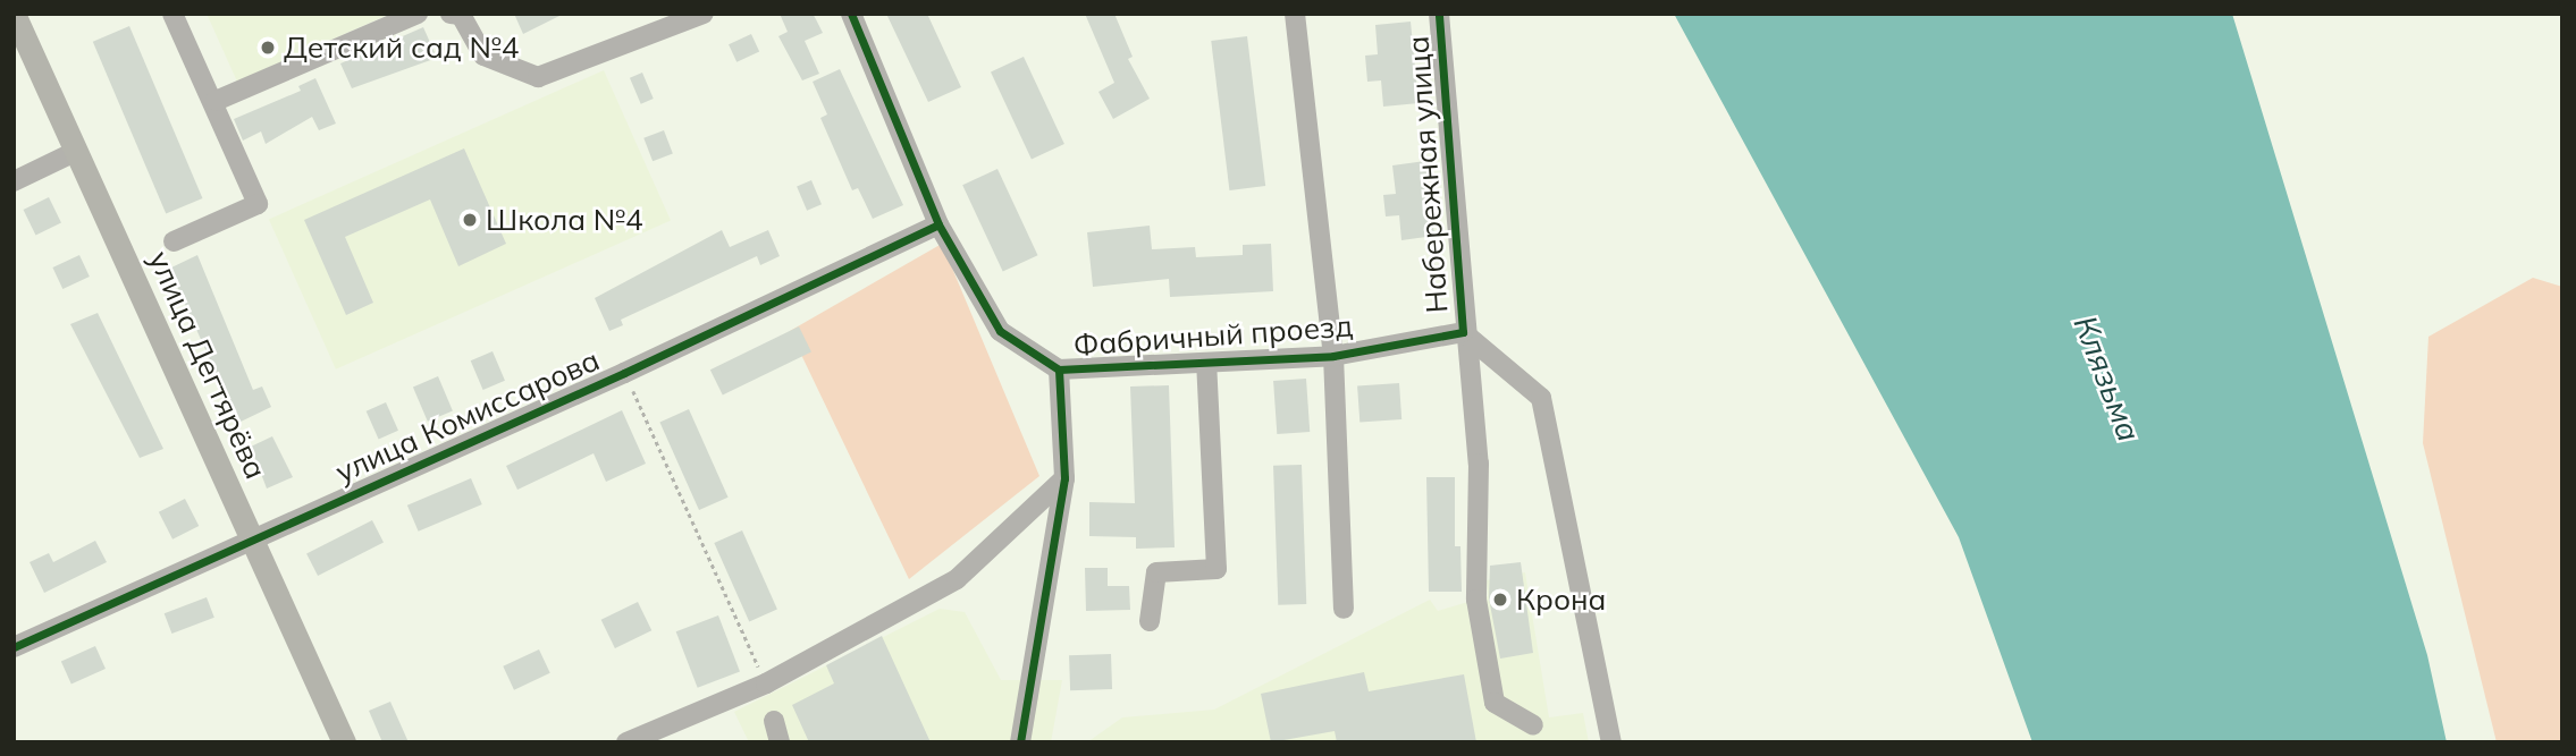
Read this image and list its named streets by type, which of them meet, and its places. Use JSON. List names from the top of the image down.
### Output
{
  "streets": {
    "main road": ["улица Дегтярёва"],
    "street": ["Набережная улица", "Фабричный проезд", "улица Комиссарова"]
  },
  "crossings": [
    ["Набережная улица", "Фабричный проезд"],
    ["улица Дегтярёва", "улица Комиссарова"]
  ],
  "water": ["Клязьма"],
  "places": ["Детский сад №4", "Школа №4", "Крона"]
}
